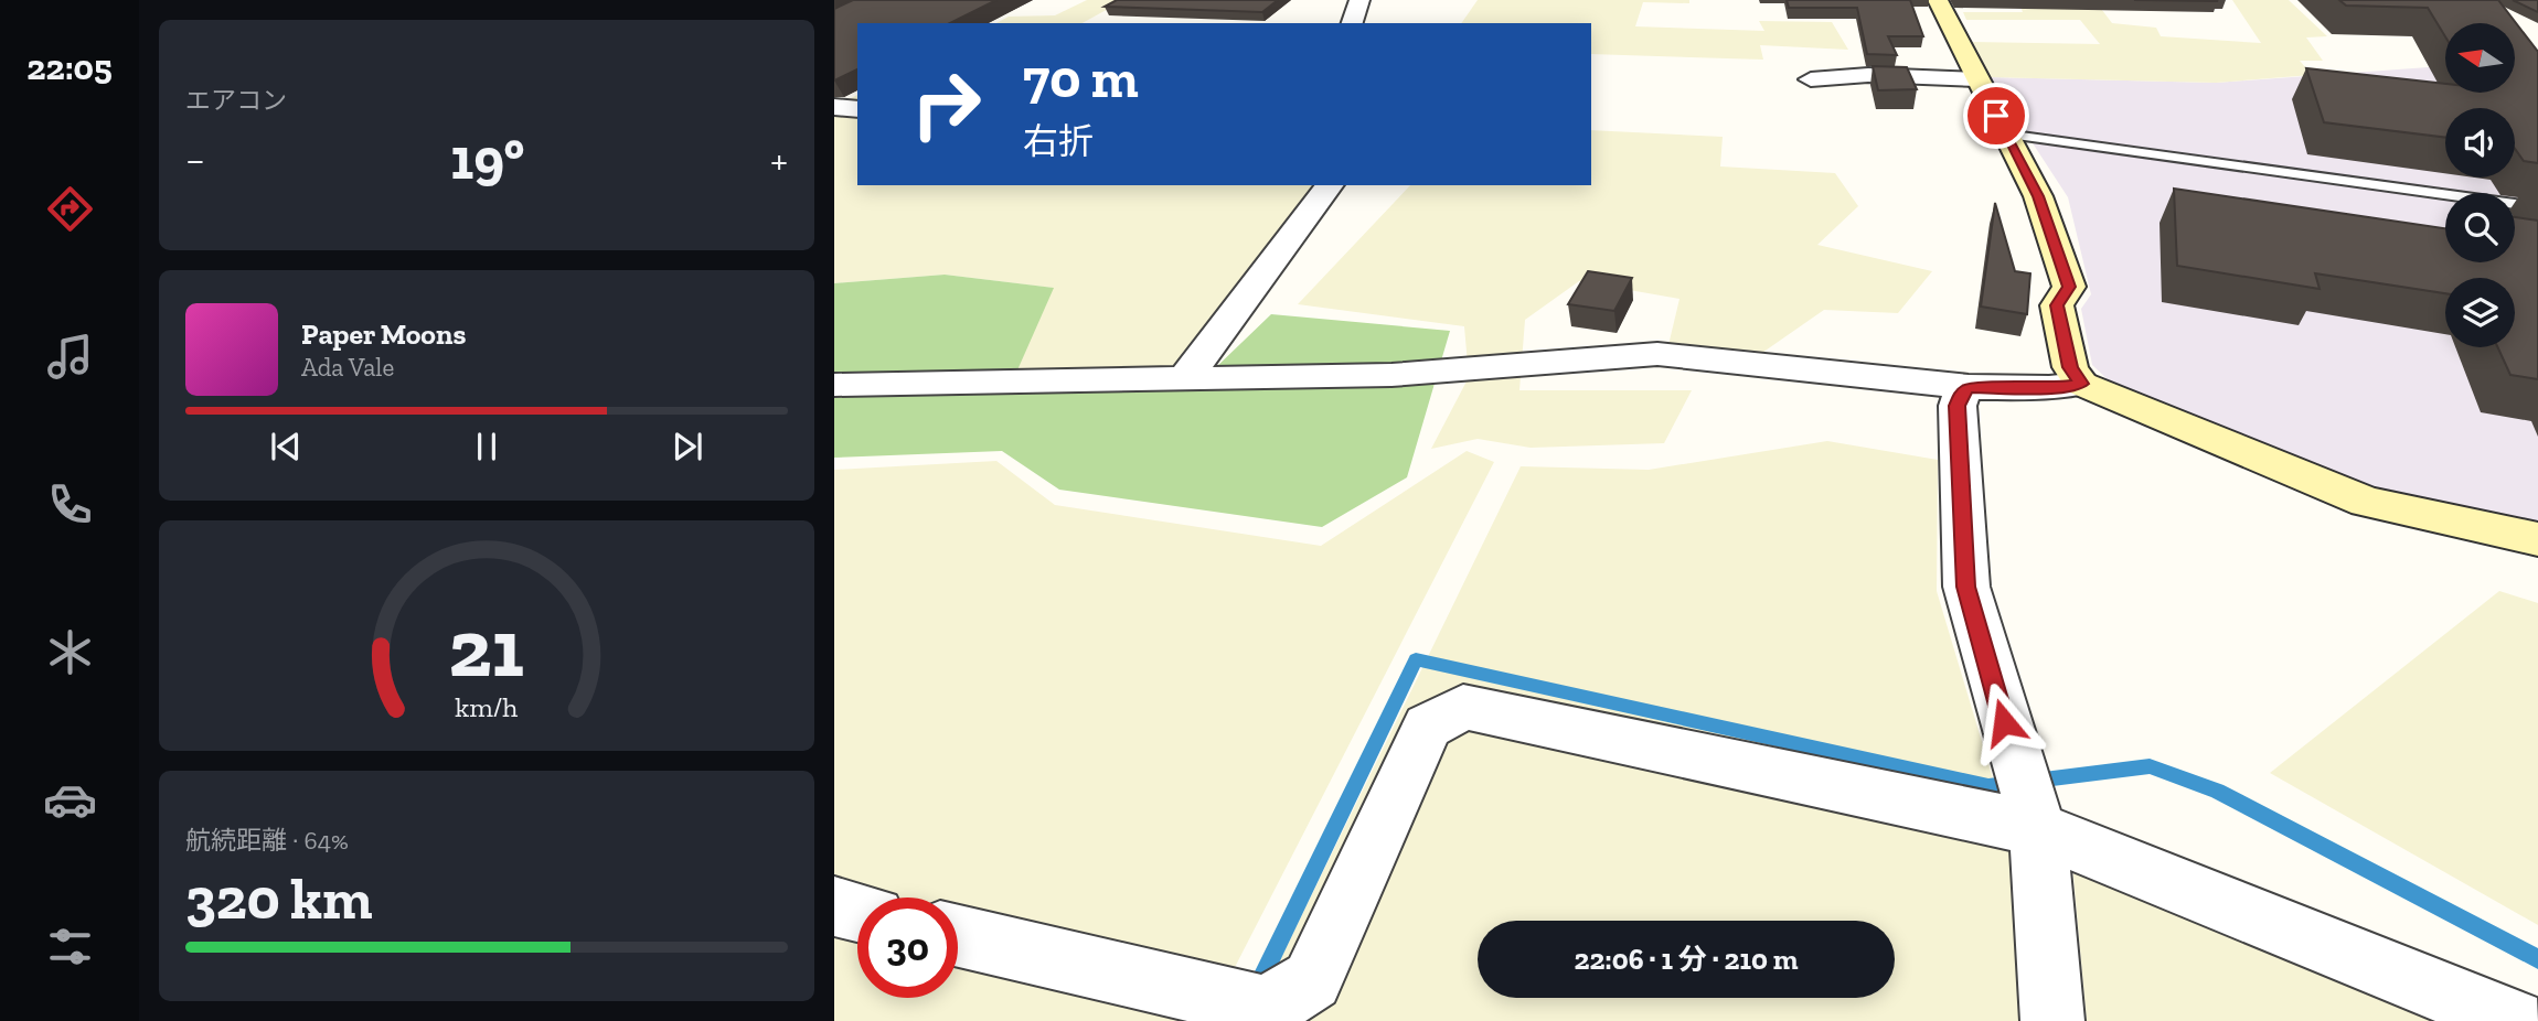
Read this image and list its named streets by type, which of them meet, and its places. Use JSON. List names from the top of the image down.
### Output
{
  "north": "left",
  "page": {
    "tabs": "22:05",
    "tile": [
      "エアコン",
      ["航続距離 · 64%", "320 km"]
    ],
    "turn": ["70 m", "右折"],
    "heat": ["−", "19°", "+"],
    "song": ["Paper Moons", "Ada Vale"],
    "limit": "30",
    "trip": "22:06 · 1 分 · 210 m",
    "gauge": ["21", "km/h"]
  }
}
